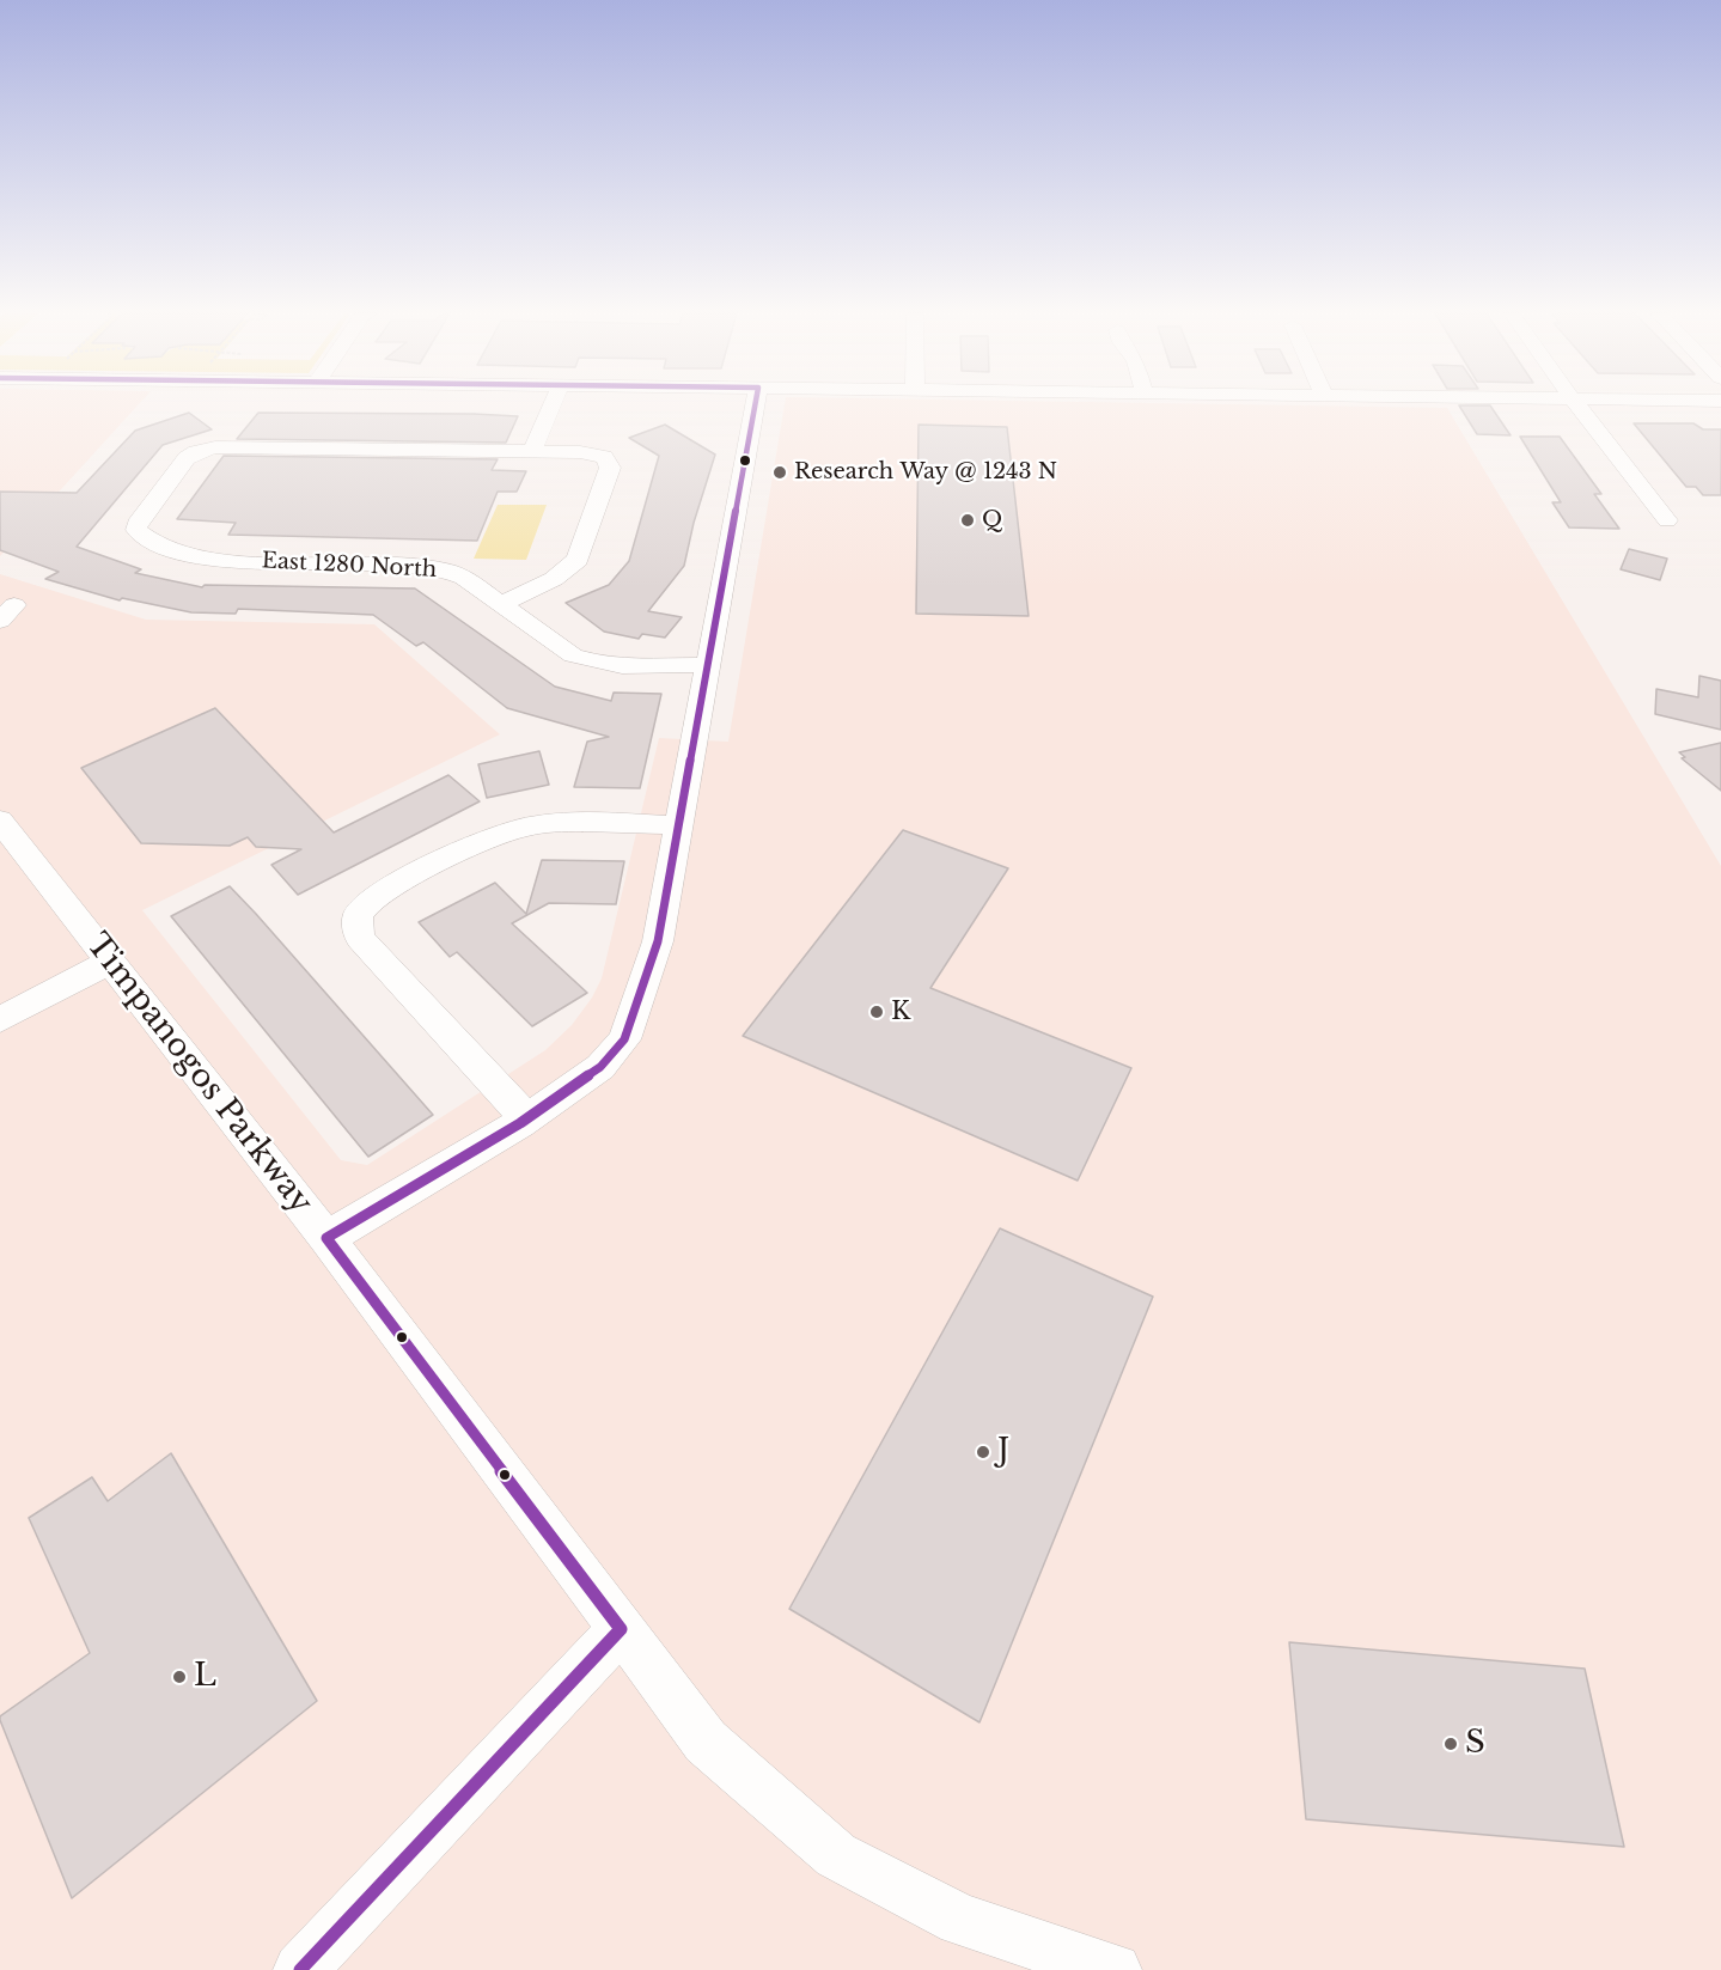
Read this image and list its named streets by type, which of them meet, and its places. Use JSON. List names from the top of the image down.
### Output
{
  "streets": {
    "street": ["East 1280 North", "Timpanogos Parkway"]
  },
  "places": [
    "Research Way @ 1243 N",
    "Q",
    "K",
    "J",
    "L",
    "S"
  ]
}
